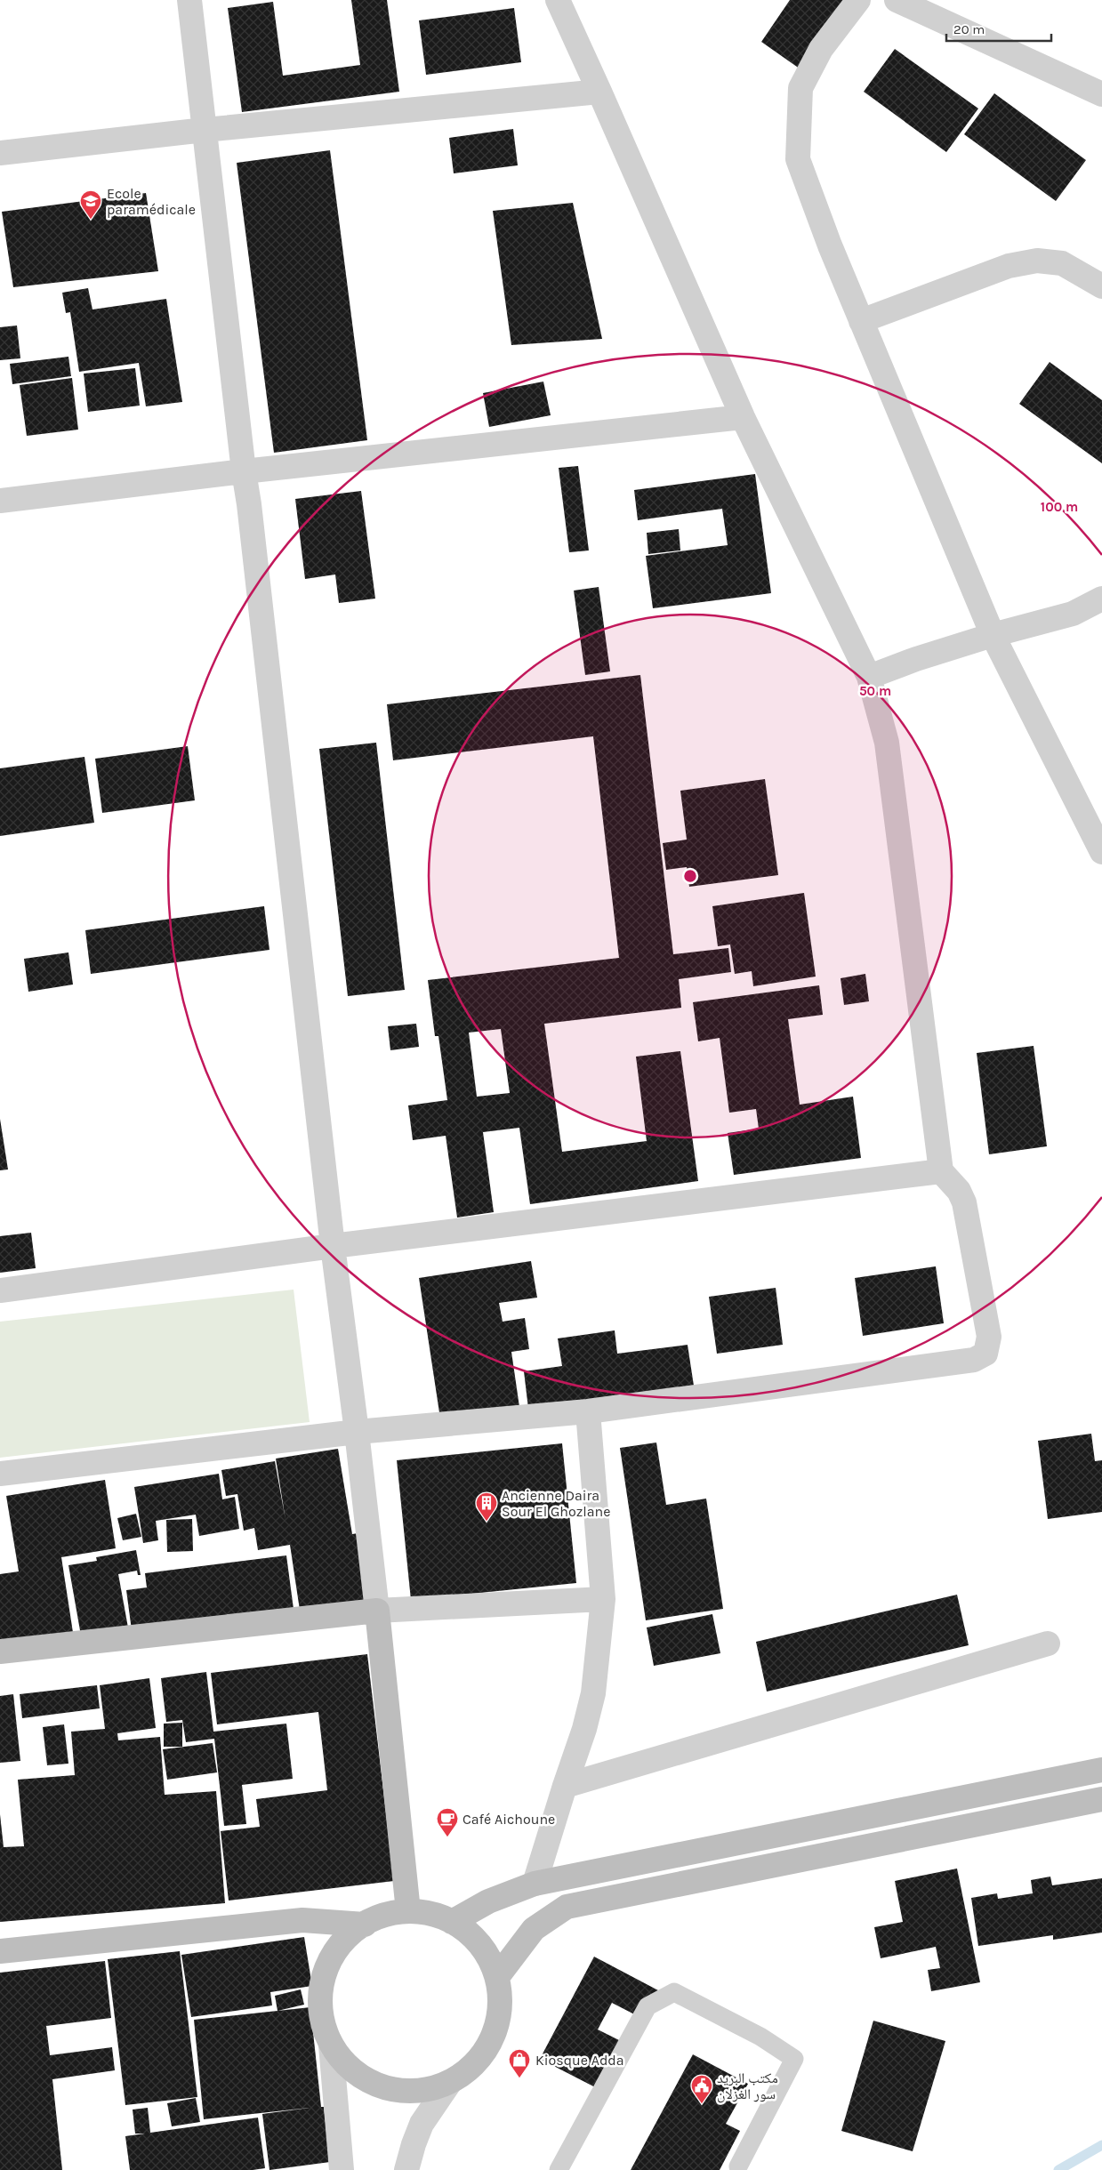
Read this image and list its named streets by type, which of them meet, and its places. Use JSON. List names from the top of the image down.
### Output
{
  "places": {
    "school or university": ["Ecole paramédicale"],
    "building": ["Ancienne Daira Sour El Ghozlane"],
    "cafe": ["Café Aichoune"],
    "shop": ["Kiosque Adda"],
    "public building": ["مكتب البريد سور الغزلان"]
  },
  "scale_bar": "20 m",
  "rings": ["100 m", "50 m"]
}
